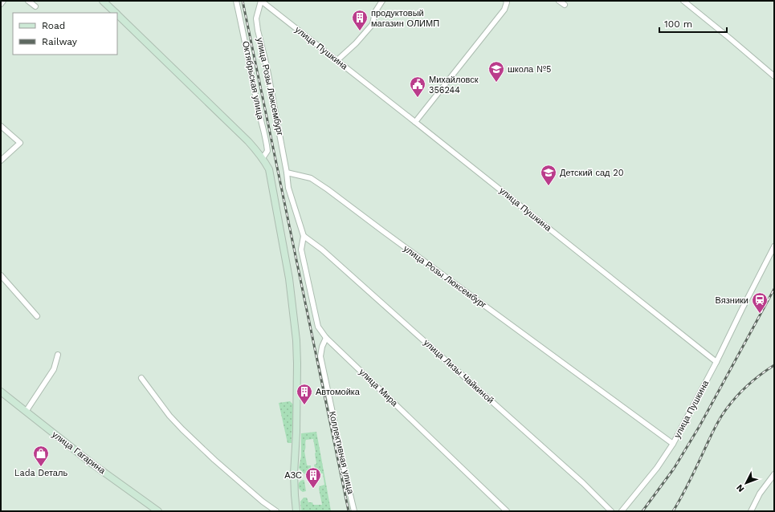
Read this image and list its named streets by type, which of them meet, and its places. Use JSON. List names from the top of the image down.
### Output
{
  "streets": {
    "main road": ["улица Гагарина"],
    "street": [
      "улица Пушкина",
      "Октябрьская улица",
      "улица Розы Люксембург",
      "улица Лизы Чайкиной",
      "улица Мира",
      "Коллективная улица"
    ]
  },
  "crossings": [
    ["улица Пушкина", "улица Розы Люксембург"],
    ["улица Лизы Чайкиной", "улица Мира"],
    ["улица Мира", "Коллективная улица"]
  ],
  "places": {
    "building": ["продуктовый магазин ОЛИМП", "Автомойка", "АЗС"],
    "school or university": ["школа №5", "Детский сад 20"],
    "public building": ["Михайловск 356244"],
    "station": ["Вязники"],
    "shop": ["Lada Dеталь"]
  },
  "legend": ["Road", "Railway"],
  "scale_bar": "100 m",
  "north": "bottom left"
}
